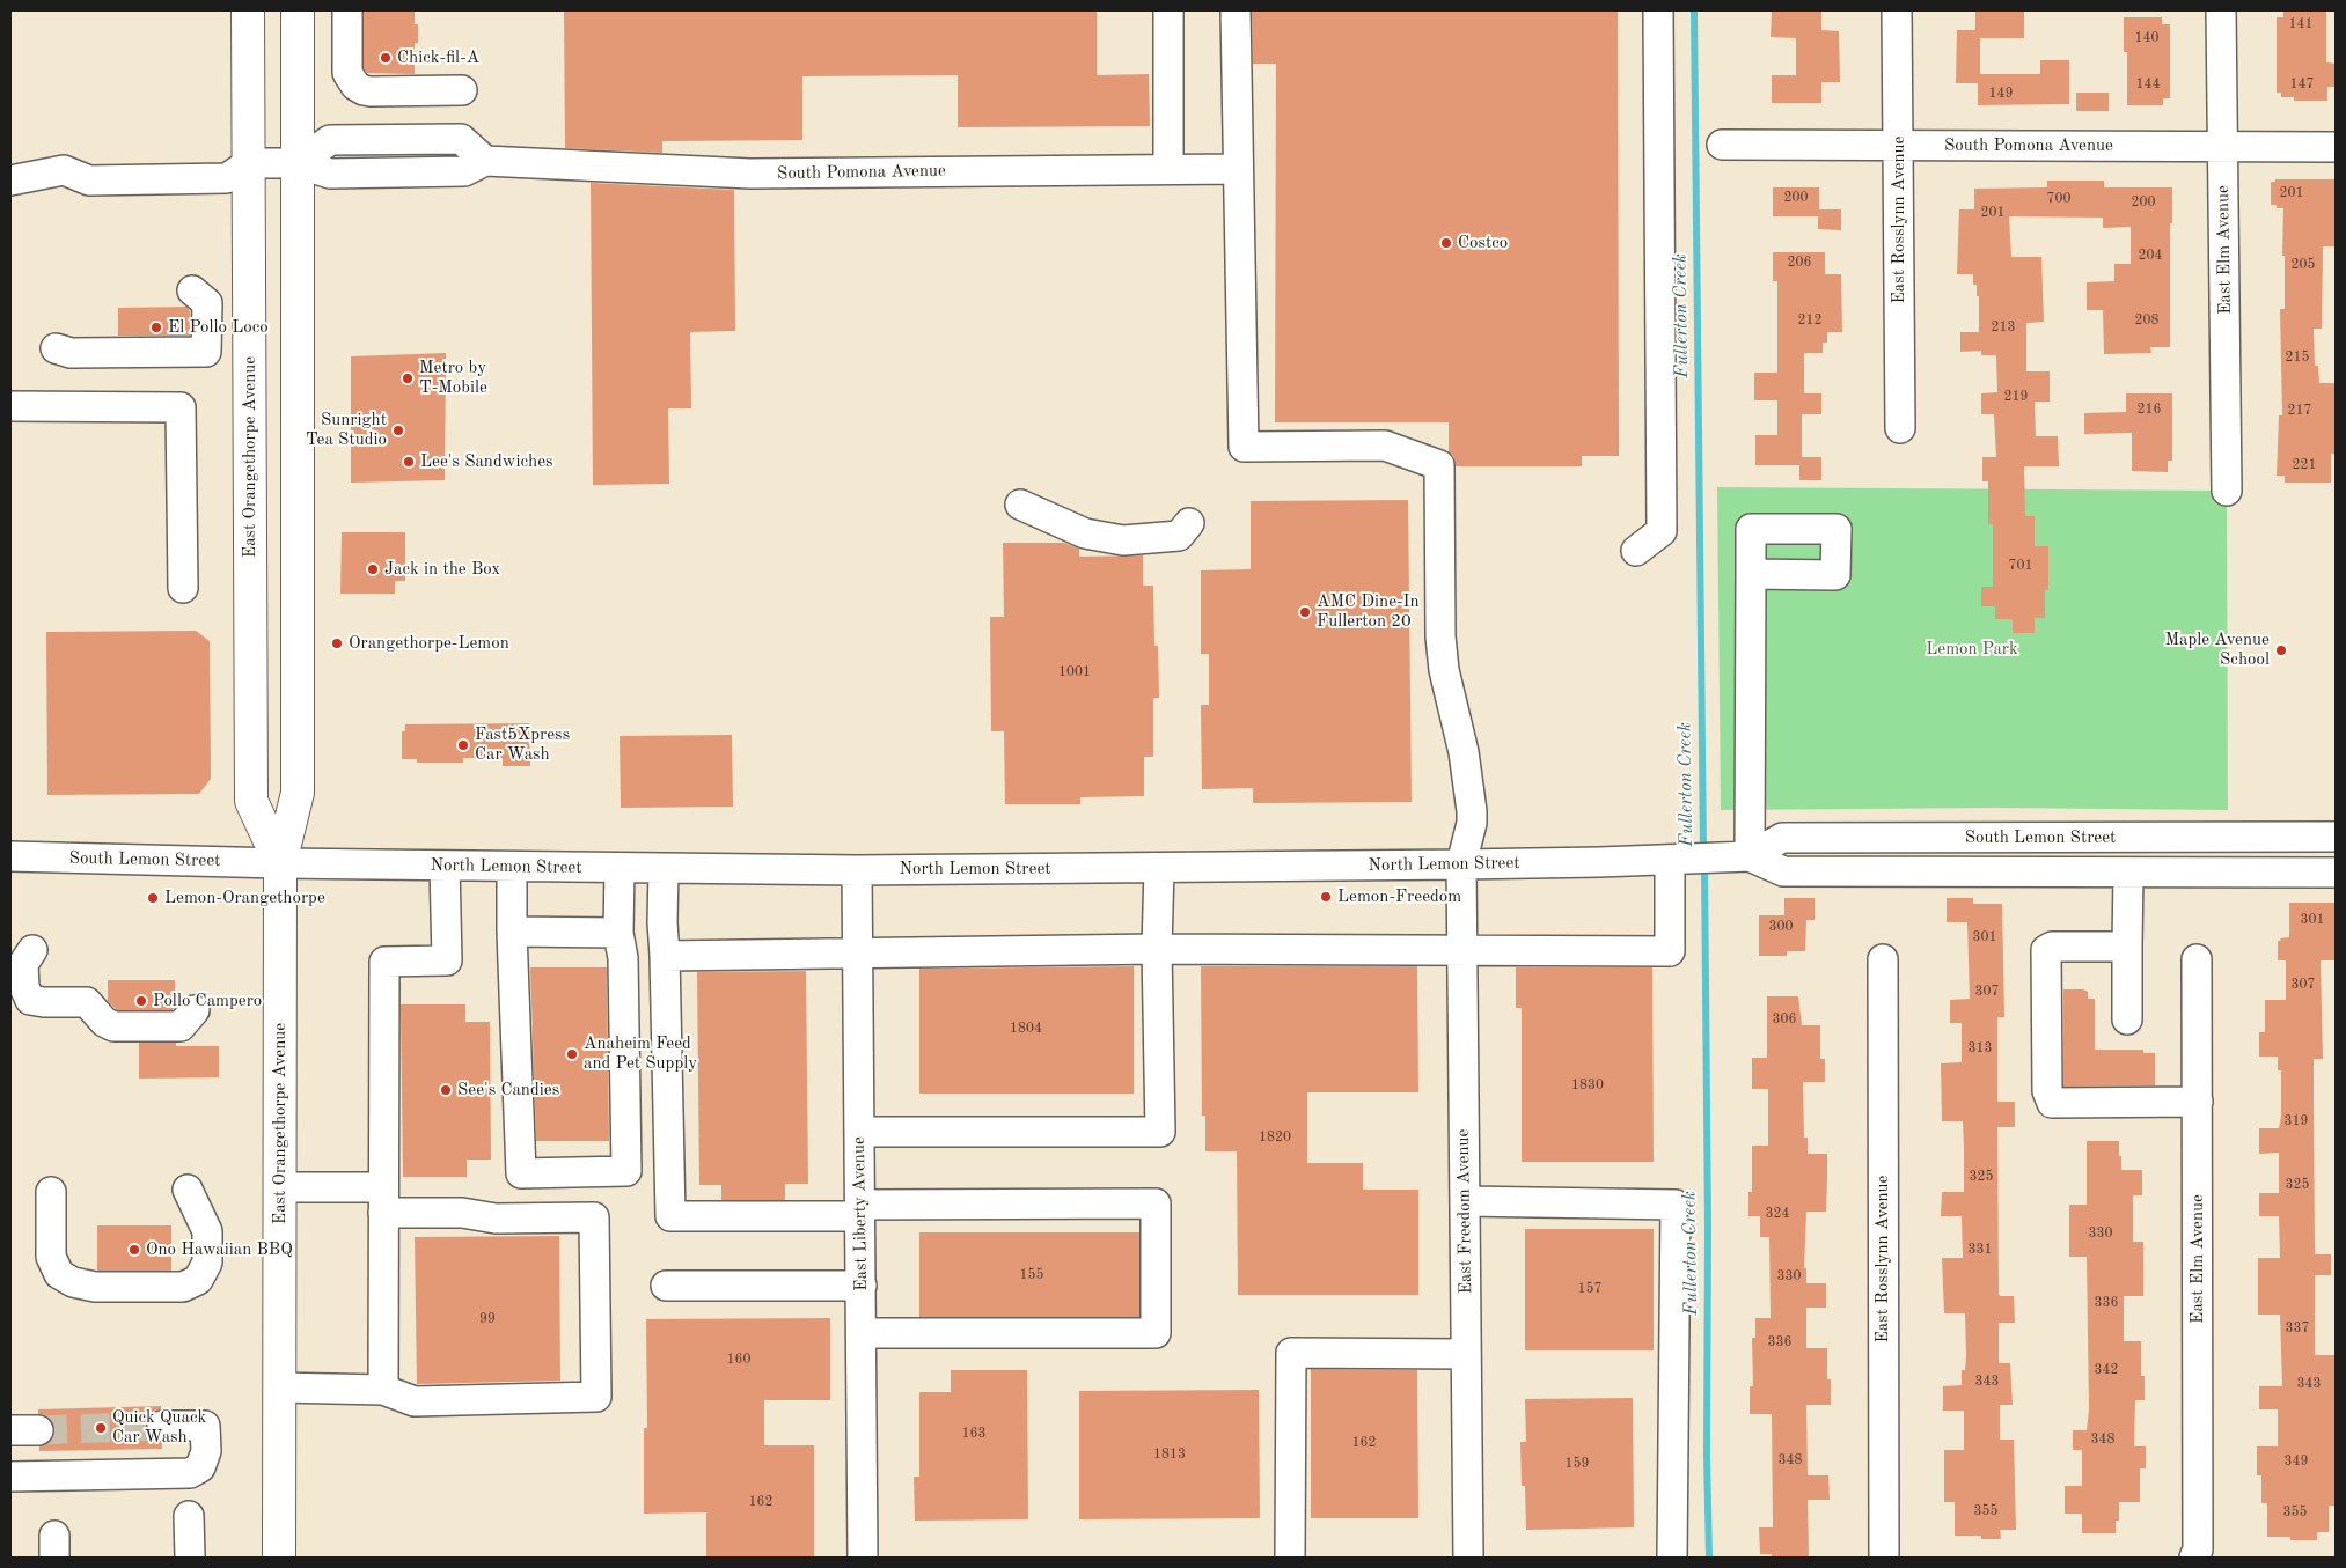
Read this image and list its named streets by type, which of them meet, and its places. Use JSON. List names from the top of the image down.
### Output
{
  "streets": {
    "main road": ["East Orangethorpe Avenue"],
    "street": [
      "South Pomona Avenue",
      "East Rosslynn Avenue",
      "East Elm Avenue",
      "South Lemon Street",
      "North Lemon Street",
      "East Freedom Avenue",
      "East Liberty Avenue"
    ]
  },
  "crossings": [
    ["South Pomona Avenue", "East Rosslynn Avenue"],
    ["South Pomona Avenue", "East Elm Avenue"],
    ["South Pomona Avenue", "East Orangethorpe Avenue"],
    ["South Pomona Avenue", "East Freedom Avenue"],
    ["East Orangethorpe Avenue", "South Lemon Street"],
    ["East Orangethorpe Avenue", "North Lemon Street"],
    ["South Lemon Street", "North Lemon Street"],
    ["North Lemon Street", "East Freedom Avenue"],
    ["North Lemon Street", "East Liberty Avenue"]
  ],
  "water": ["Fullerton Creek"],
  "parks": ["Lemon Park"],
  "places": [
    "Chick-fil-A",
    "Costco",
    "El Pollo Loco",
    "Metro by T-Mobile",
    "Sunright Tea Studio",
    "Lee's Sandwiches",
    "Jack in the Box",
    "AMC Dine-In Fullerton 20",
    "Orangethorpe-Lemon",
    "Maple Avenue School",
    "Fast5Xpress Car Wash",
    "Lemon-Freedom",
    "Lemon-Orangethorpe",
    "Pollo Campero",
    "Anaheim Feed and Pet Supply",
    "See's Candies",
    "Ono Hawaiian BBQ",
    "Quick Quack Car Wash"
  ],
  "house_numbers": [
    "141",
    "140",
    "144",
    "147",
    "149",
    "201",
    "200",
    "700",
    "200",
    "201",
    "204",
    "206",
    "205",
    "212",
    "208",
    "213",
    "215",
    "219",
    "216",
    "217",
    "221",
    "701",
    "1001",
    "301",
    "300",
    "301",
    "307",
    "307",
    "306",
    "1804",
    "313",
    "1830",
    "319",
    "1820",
    "325",
    "325",
    "324",
    "330",
    "331",
    "155",
    "330",
    "157",
    "336",
    "99",
    "337",
    "336",
    "160",
    "342",
    "343",
    "343",
    "163",
    "348",
    "162",
    "1813",
    "348",
    "349",
    "159",
    "162",
    "355",
    "355"
  ]
}
